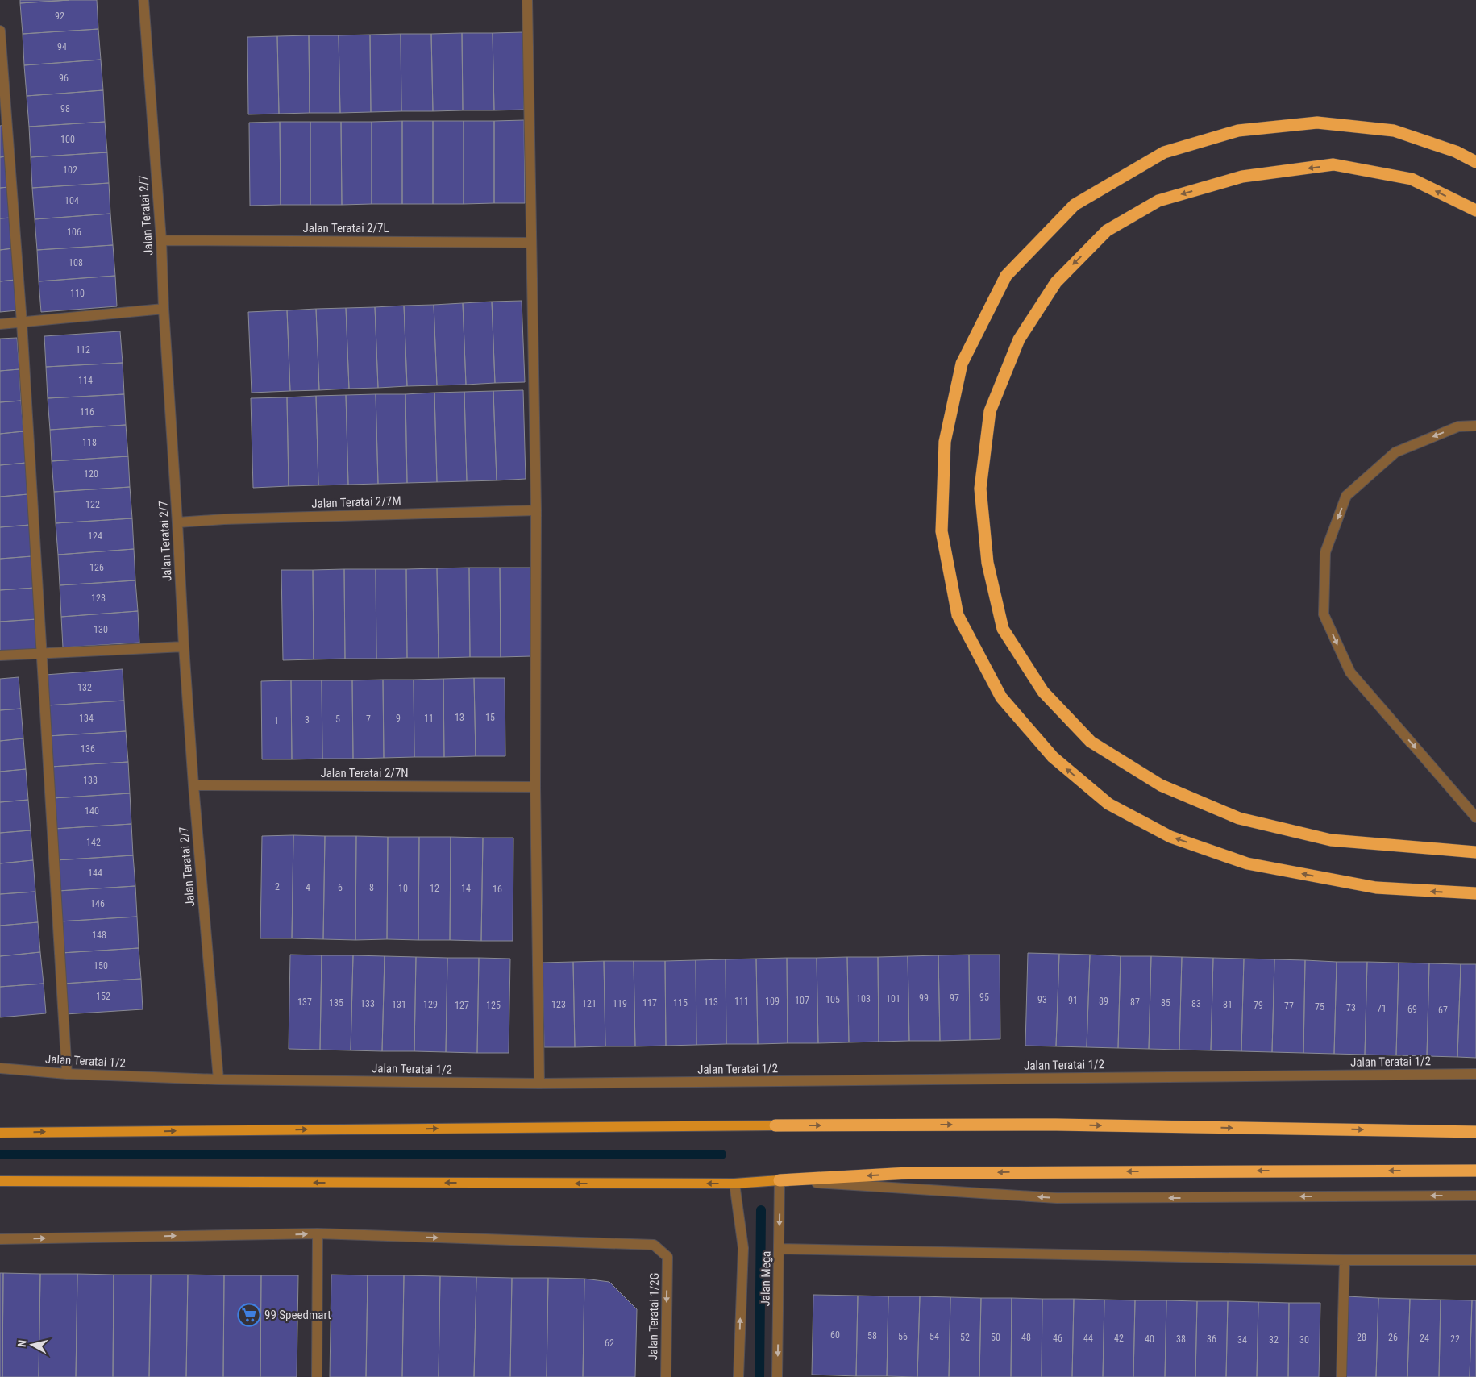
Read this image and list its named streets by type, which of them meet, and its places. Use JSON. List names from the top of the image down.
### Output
{
  "streets": {
    "street": [
      "Jalan Teratai 2/7",
      "Jalan Teratai 2/7L",
      "Jalan Teratai 2/7M",
      "Jalan Teratai 2/7N",
      "Jalan Teratai 1/2",
      "Jalan Mega",
      "Jalan Teratai 1/2G"
    ]
  },
  "crossings": [
    ["Jalan Teratai 2/7", "Jalan Teratai 2/7L"],
    ["Jalan Teratai 2/7", "Jalan Teratai 2/7M"],
    ["Jalan Teratai 2/7", "Jalan Teratai 2/7N"],
    ["Jalan Teratai 2/7", "Jalan Teratai 1/2"]
  ],
  "places": {
    "supermarket": ["99 Speedmart"]
  },
  "house_numbers": [
    "92",
    "94",
    "96",
    "98",
    "100",
    "102",
    "104",
    "106",
    "108",
    "110",
    "112",
    "114",
    "116",
    "118",
    "120",
    "122",
    "124",
    "126",
    "128",
    "130",
    "132",
    "13",
    "15",
    "134",
    "9",
    "11",
    "5",
    "7",
    "3",
    "1",
    "136",
    "138",
    "140",
    "142",
    "144",
    "2",
    "4",
    "6",
    "8",
    "10",
    "12",
    "14",
    "16",
    "146",
    "148",
    "150",
    "152",
    "95",
    "99",
    "97",
    "103",
    "101",
    "105",
    "93",
    "107",
    "91",
    "111",
    "109",
    "89",
    "137",
    "113",
    "87",
    "135",
    "117",
    "115",
    "85",
    "133",
    "121",
    "119",
    "83",
    "131",
    "129",
    "123",
    "81",
    "127",
    "125",
    "79",
    "77",
    "75",
    "73",
    "71",
    "69",
    "67",
    "60",
    "58",
    "56",
    "54",
    "52",
    "50",
    "48",
    "28",
    "26",
    "46",
    "44",
    "42",
    "24",
    "40",
    "38",
    "36",
    "22",
    "34",
    "32",
    "30",
    "62"
  ],
  "north": "left"
}
